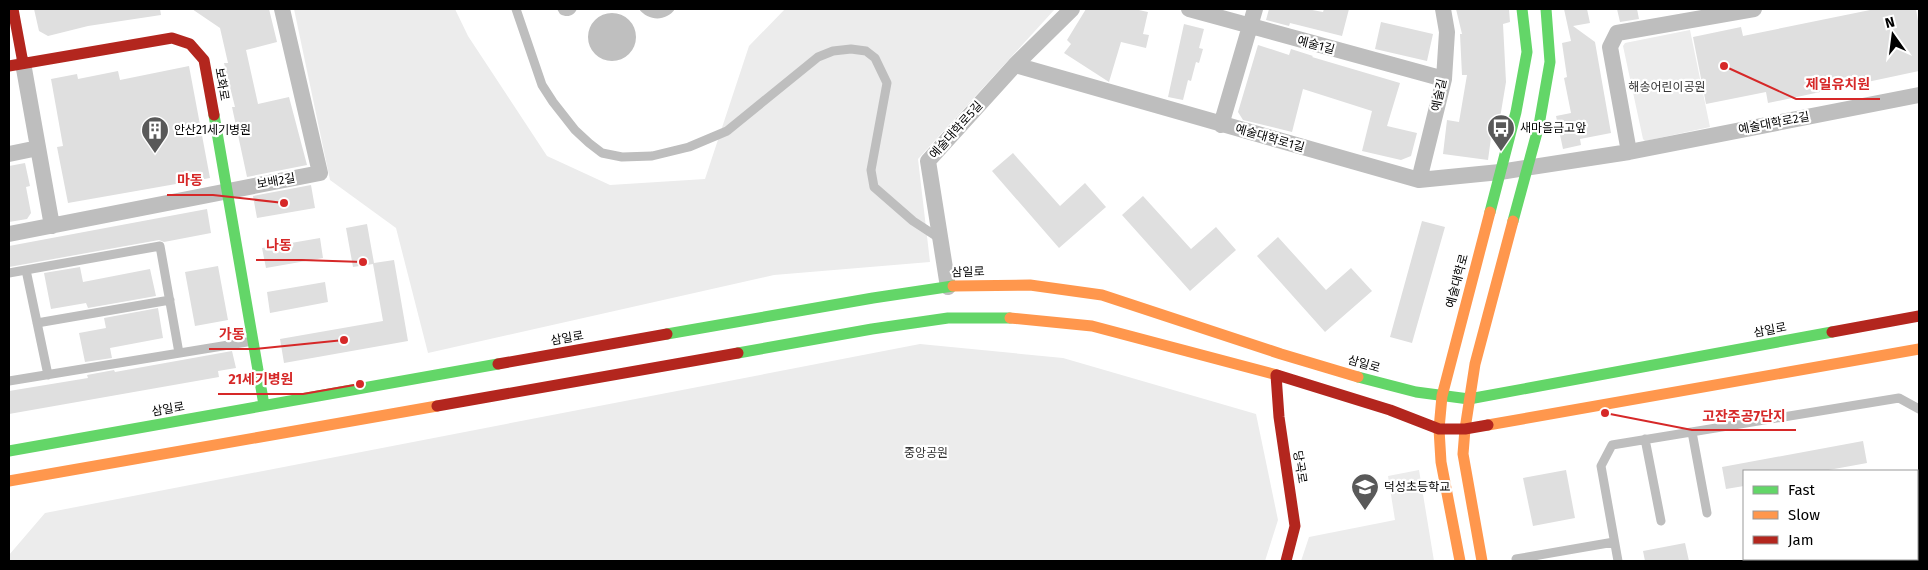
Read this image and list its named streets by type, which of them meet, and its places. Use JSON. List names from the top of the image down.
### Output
{
  "streets": {
    "main road": [
      "보화로",
      "삼일로",
      "예술대학로",
      "당곡로"
    ],
    "street": [
      "예술1길",
      "예술길",
      "예술대학로2길",
      "예술대학로5길",
      "예술대학로1길",
      "보배2길"
    ]
  },
  "crossings": [
    ["예술1길", "예술길"],
    ["보화로", "보배2길"],
    ["보화로", "삼일로"],
    ["예술길", "예술대학로1길"],
    ["예술대학로2길", "예술대학로1길"],
    ["예술대학로5길", "예술대학로1길"],
    ["예술대학로5길", "삼일로"],
    ["예술대학로1길", "예술대학로"],
    ["삼일로", "예술대학로"]
  ],
  "parks": ["해송어린이공원", "중앙공원"],
  "places": {
    "other": [
      "제일유치원",
      "마동",
      "나동",
      "가동",
      "21세기병원",
      "고잔주공7단지"
    ],
    "bus stop": ["새마을금고앞"],
    "building": ["안산21세기병원"],
    "school or university": ["덕성초등학교"]
  },
  "legend": ["Fast", "Slow", "Jam"],
  "north": "top"
}
